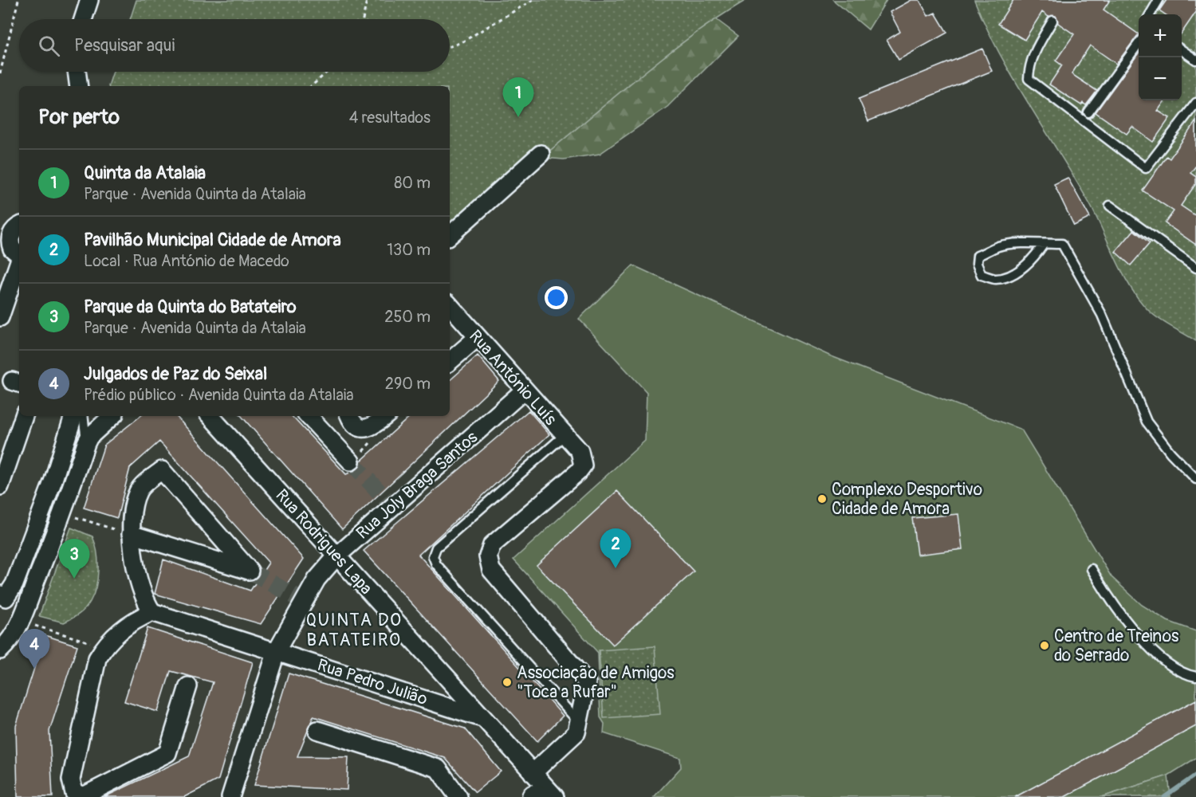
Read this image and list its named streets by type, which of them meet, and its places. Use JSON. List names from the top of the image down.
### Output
{
  "streets": {
    "street": [
      "Rua António Luís",
      "Rua Joly Braga Santos",
      "Rua Rodrigues Lapa",
      "Rua Pedro Julião"
    ]
  },
  "crossings": [
    ["Rua António Luís", "Rua Joly Braga Santos"],
    ["Rua Joly Braga Santos", "Rua Rodrigues Lapa"],
    ["Rua Joly Braga Santos", "Rua Pedro Julião"],
    ["Rua Rodrigues Lapa", "Rua Pedro Julião"]
  ],
  "districts": ["QUINTA DO BATATEIRO"],
  "places": ["Complexo Desportivo Cidade de Amora", "Centro de Treinos do Serrado", "Associação de Amigos \"Toca a Rufar\""],
  "page": {
    "map_buttons": ["+", "−"],
    "search": "Pesquisar aqui",
    "pins": [
      "1",
      "2",
      "3",
      "4"
    ],
    "heading": ["Por perto", "4 resultados"],
    "list": [
      {
        "mark": "1",
        "name": "Quinta da Atalaia",
        "note": "Parque · Avenida Quinta da Atalaia",
        "value": "80 m"
      },
      {
        "mark": "2",
        "name": "Pavilhão Municipal Cidade de Amora",
        "note": "Local · Rua António de Macedo",
        "value": "130 m"
      },
      {
        "mark": "3",
        "name": "Parque da Quinta do Batateiro",
        "note": "Parque · Avenida Quinta da Atalaia",
        "value": "250 m"
      },
      {
        "mark": "4",
        "name": "Julgados de Paz do Seixal",
        "note": "Prédio público · Avenida Quinta da Atalaia",
        "value": "290 m"
      }
    ]
  }
}
